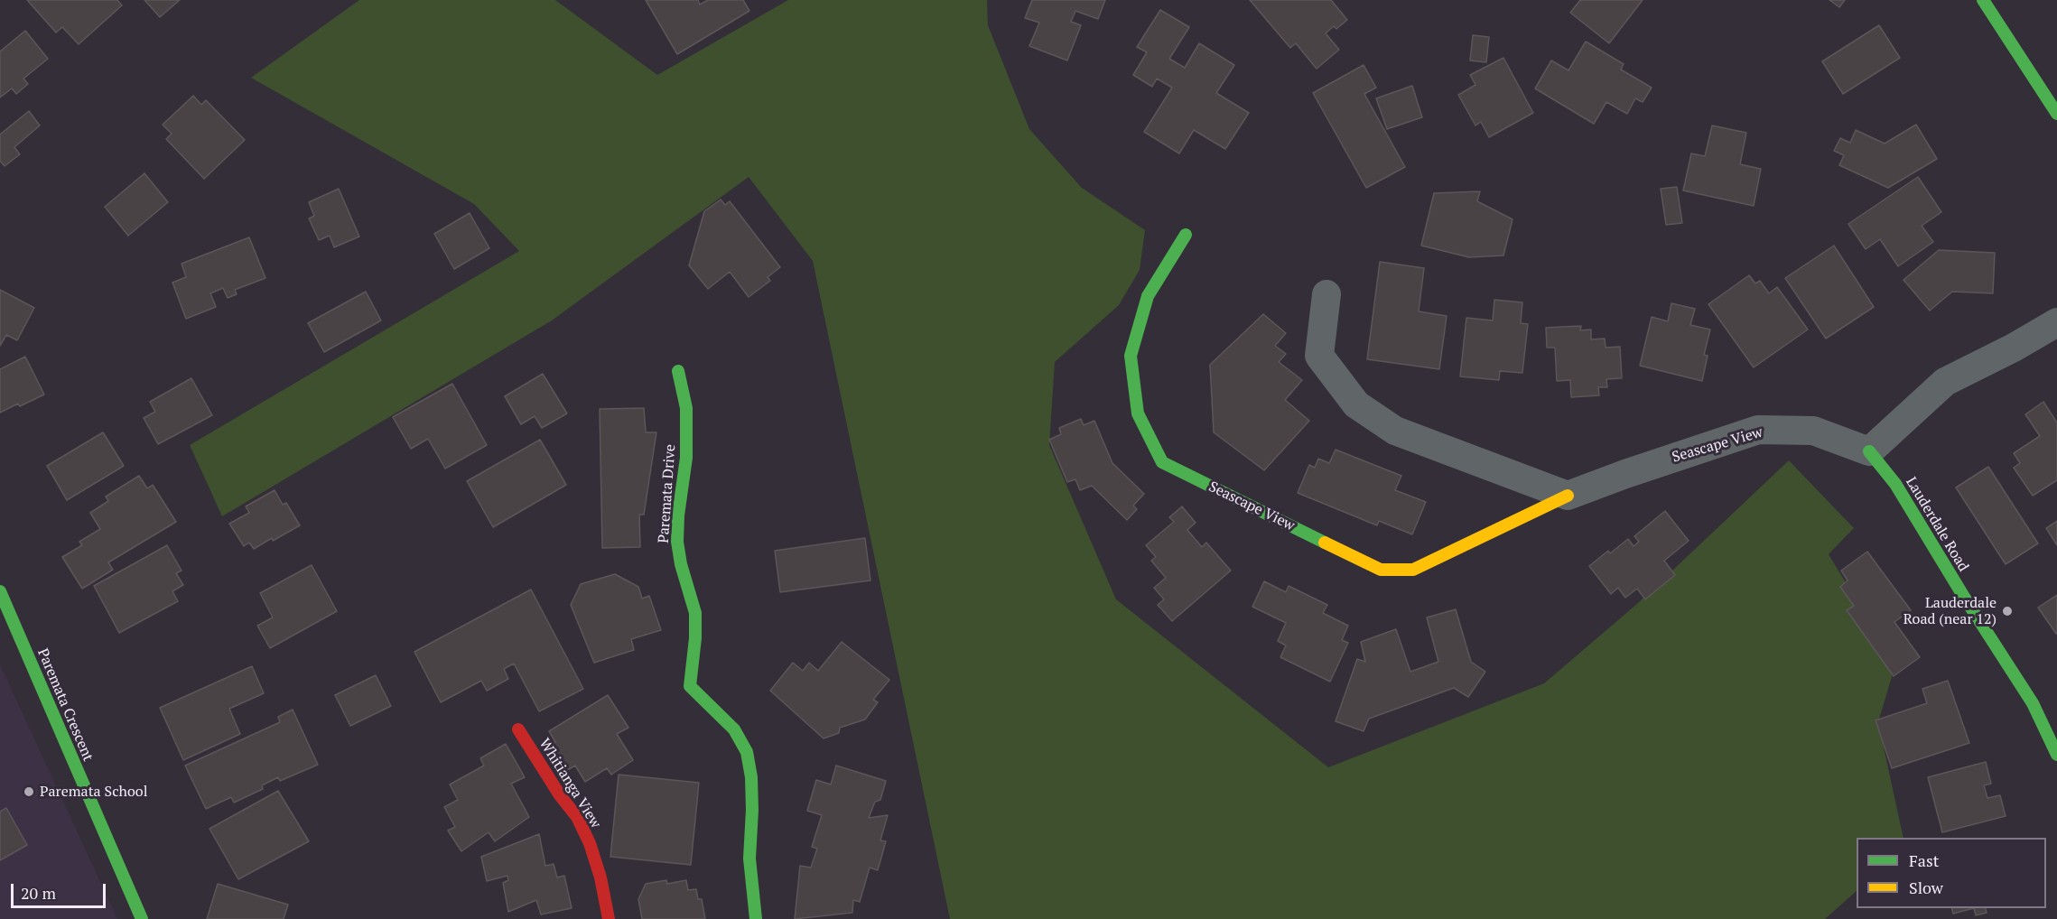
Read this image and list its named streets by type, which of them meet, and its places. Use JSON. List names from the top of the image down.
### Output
{
  "streets": {
    "street": [
      "Seascape View",
      "Paremata Drive",
      "Lauderdale Road",
      "Paremata Crescent",
      "Whitianga View"
    ]
  },
  "crossings": [
    ["Seascape View", "Lauderdale Road"]
  ],
  "places": ["Lauderdale Road (near 12)", "Paremata School"],
  "legend": ["Fast", "Slow"],
  "scale_bar": "20 m"
}
